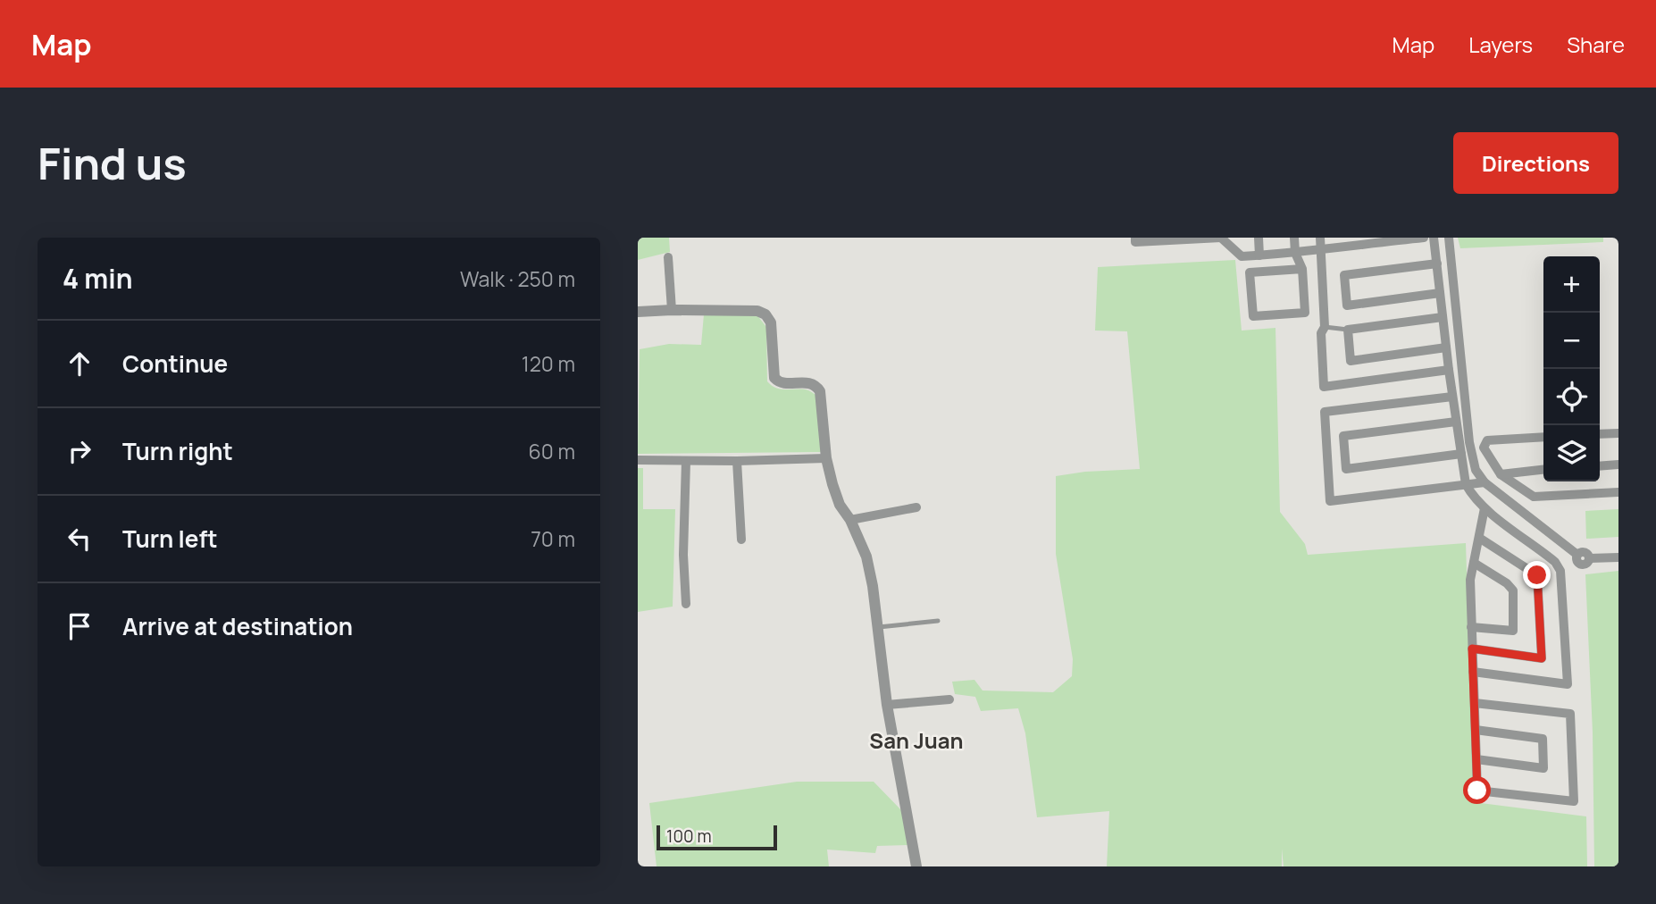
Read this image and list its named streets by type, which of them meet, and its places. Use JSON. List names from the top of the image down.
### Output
{
  "districts": ["San Juan"],
  "scale_bar": "100 m",
  "page": {
    "header": "Map",
    "nav": ["Map", "Layers", "Share"],
    "buttons": "Directions",
    "title": "Find us",
    "heading": ["4 min", "Walk · 250 m"],
    "map_buttons": ["+", "−"],
    "list": [
      ["Continue", "120 m"],
      ["Turn right", "60 m"],
      ["Turn left", "70 m"],
      "Arrive at destination"
    ],
    "scale": "100 m"
  }
}
